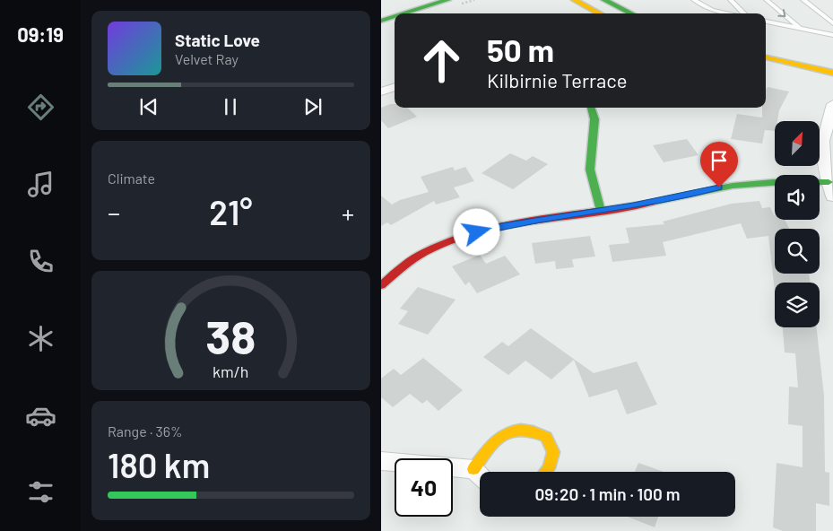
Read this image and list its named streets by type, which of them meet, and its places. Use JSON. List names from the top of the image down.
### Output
{
  "north": "top right",
  "page": {
    "tabs": "09:19",
    "turn": ["50 m", "Kilbirnie Terrace"],
    "song": ["Static Love", "Velvet Ray"],
    "tile": [
      "Climate",
      ["Range · 36%", "180 km"]
    ],
    "heat": ["−", "21°", "+"],
    "limit": "40",
    "trip": "09:20 · 1 min · 100 m",
    "gauge": ["38", "km/h"]
  }
}
